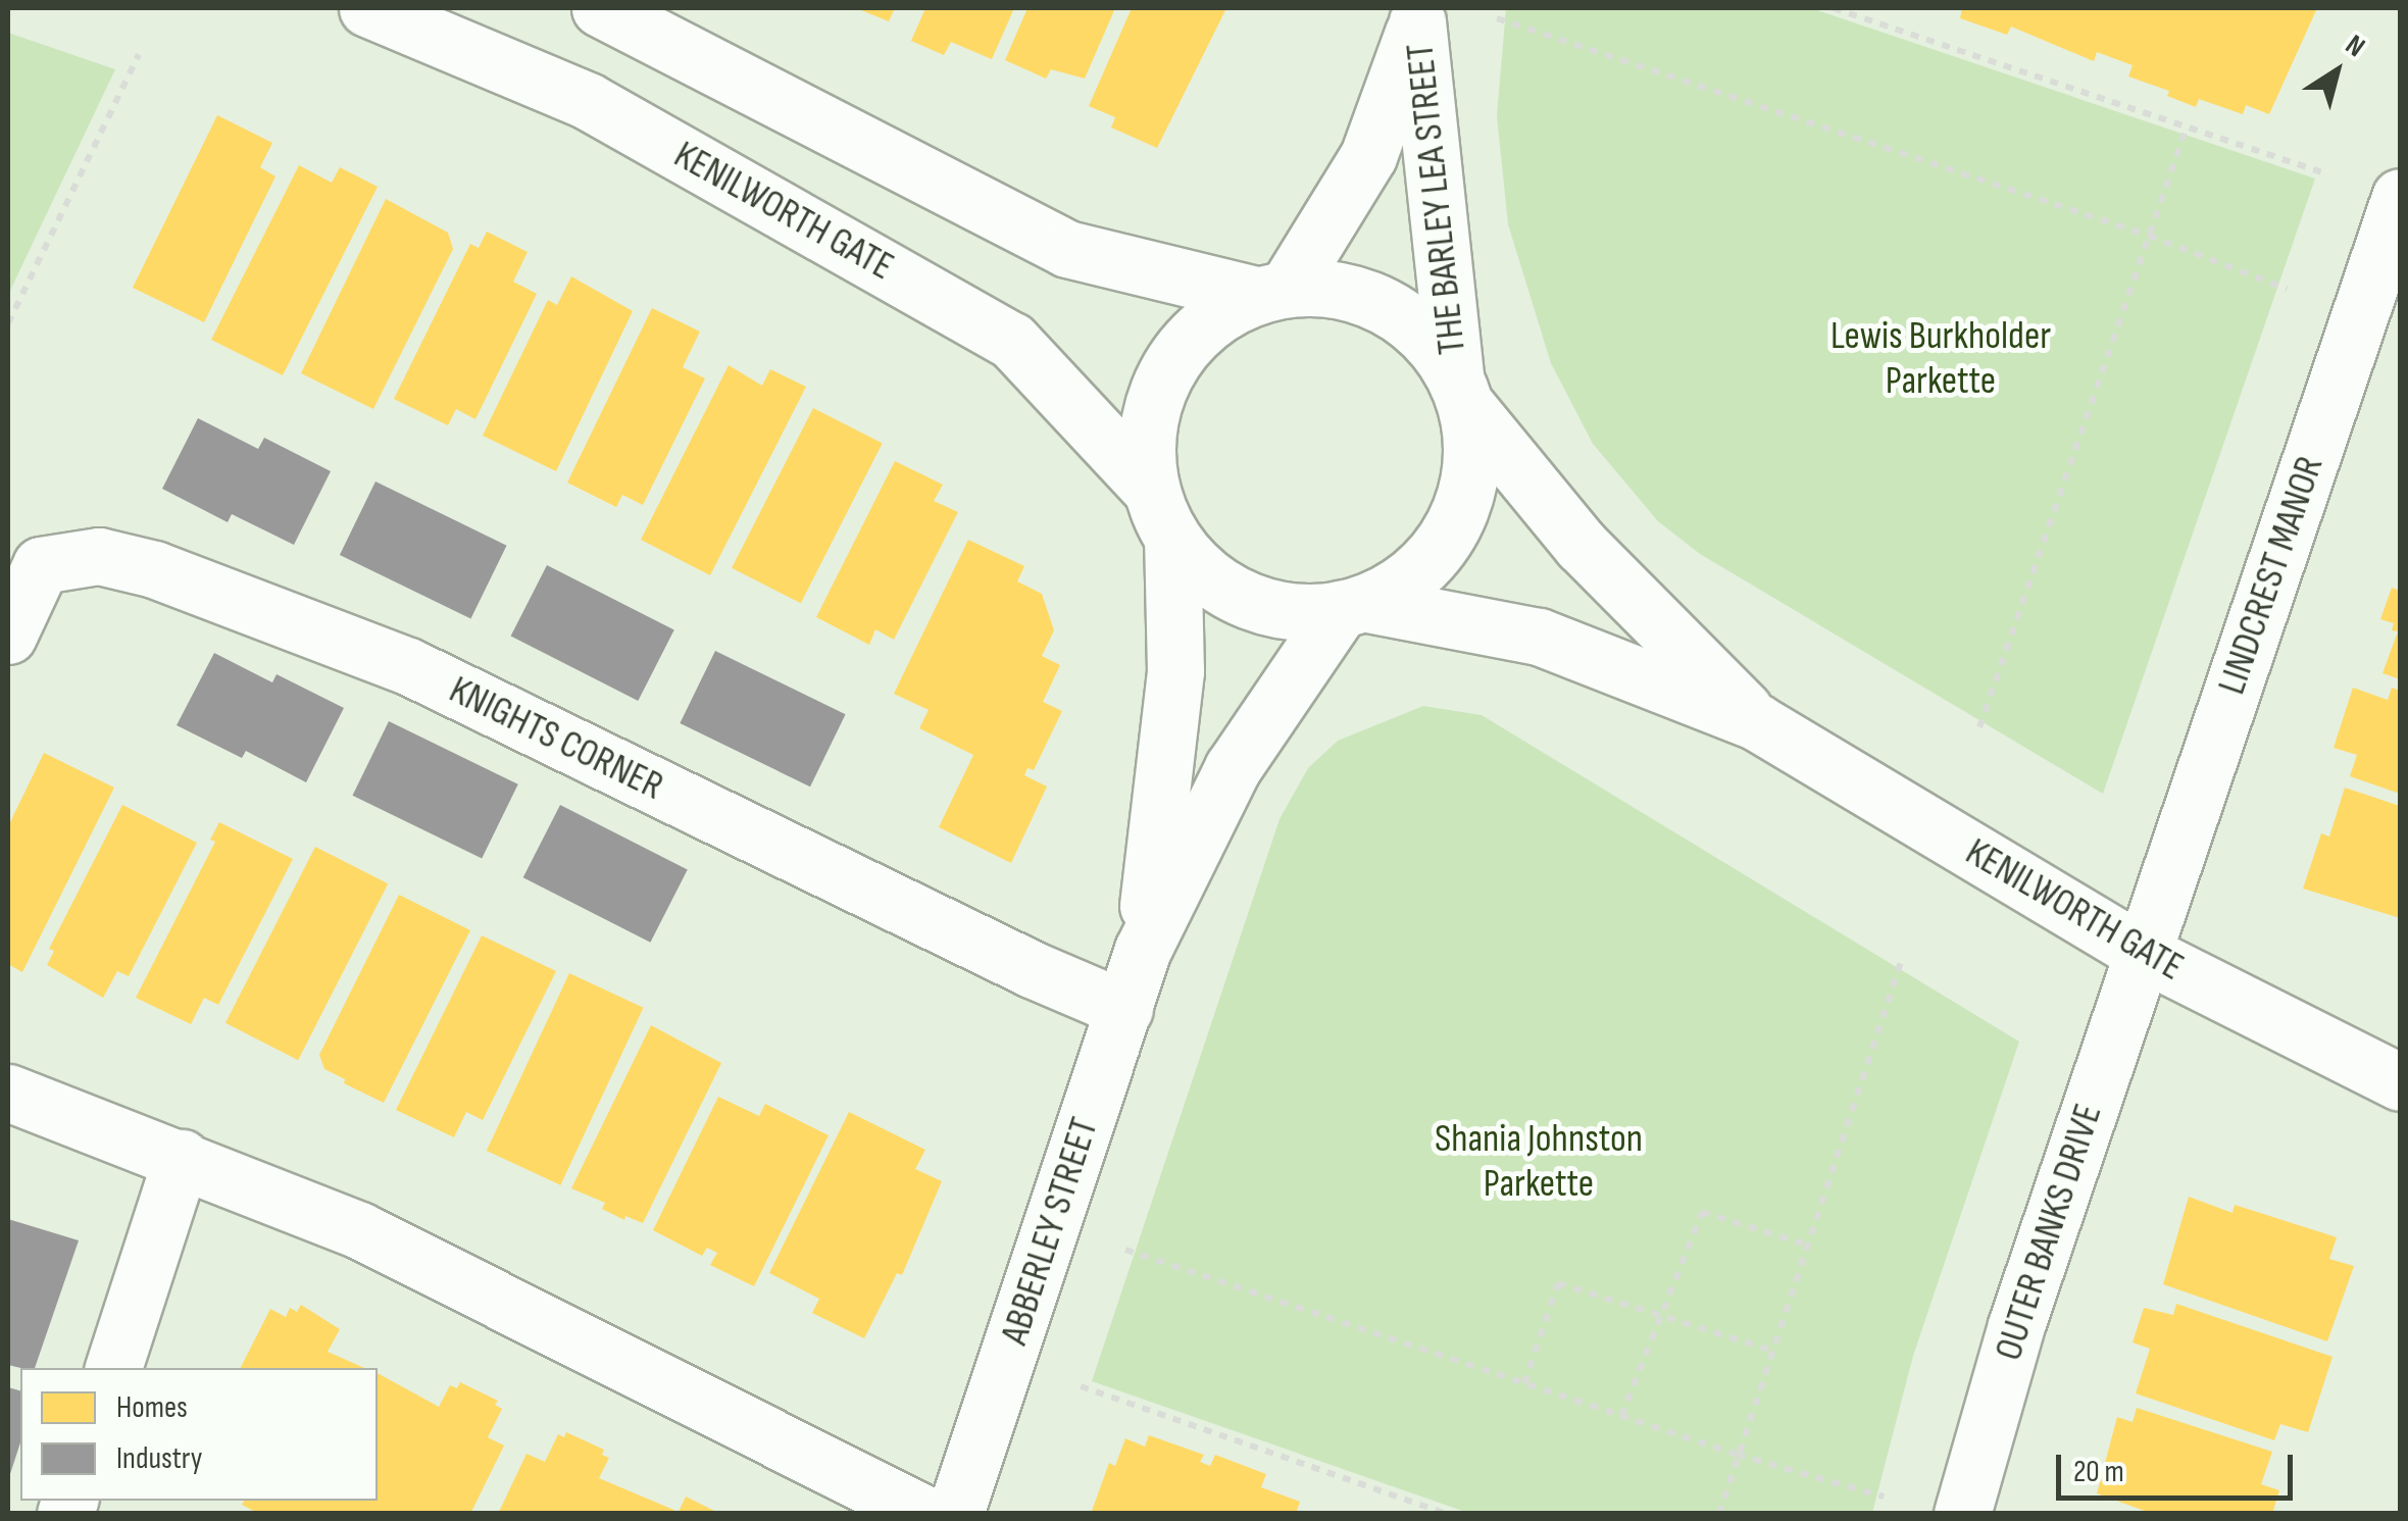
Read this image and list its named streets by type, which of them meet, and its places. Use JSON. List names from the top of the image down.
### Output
{
  "streets": {
    "street": [
      "THE BARLEY LEA STREET",
      "KENILWORTH GATE",
      "LINDCREST MANOR",
      "KNIGHTS CORNER",
      "ABBERLEY STREET",
      "OUTER BANKS DRIVE"
    ]
  },
  "crossings": [
    ["THE BARLEY LEA STREET", "KENILWORTH GATE"],
    ["THE BARLEY LEA STREET", "ABBERLEY STREET"],
    ["KENILWORTH GATE", "LINDCREST MANOR"],
    ["KENILWORTH GATE", "ABBERLEY STREET"],
    ["KENILWORTH GATE", "OUTER BANKS DRIVE"],
    ["LINDCREST MANOR", "OUTER BANKS DRIVE"],
    ["KNIGHTS CORNER", "ABBERLEY STREET"]
  ],
  "parks": ["Lewis Burkholder Parkette", "Shania Johnston Parkette"],
  "legend": ["Homes", "Industry"],
  "scale_bar": "20 m",
  "north": "top right"
}
